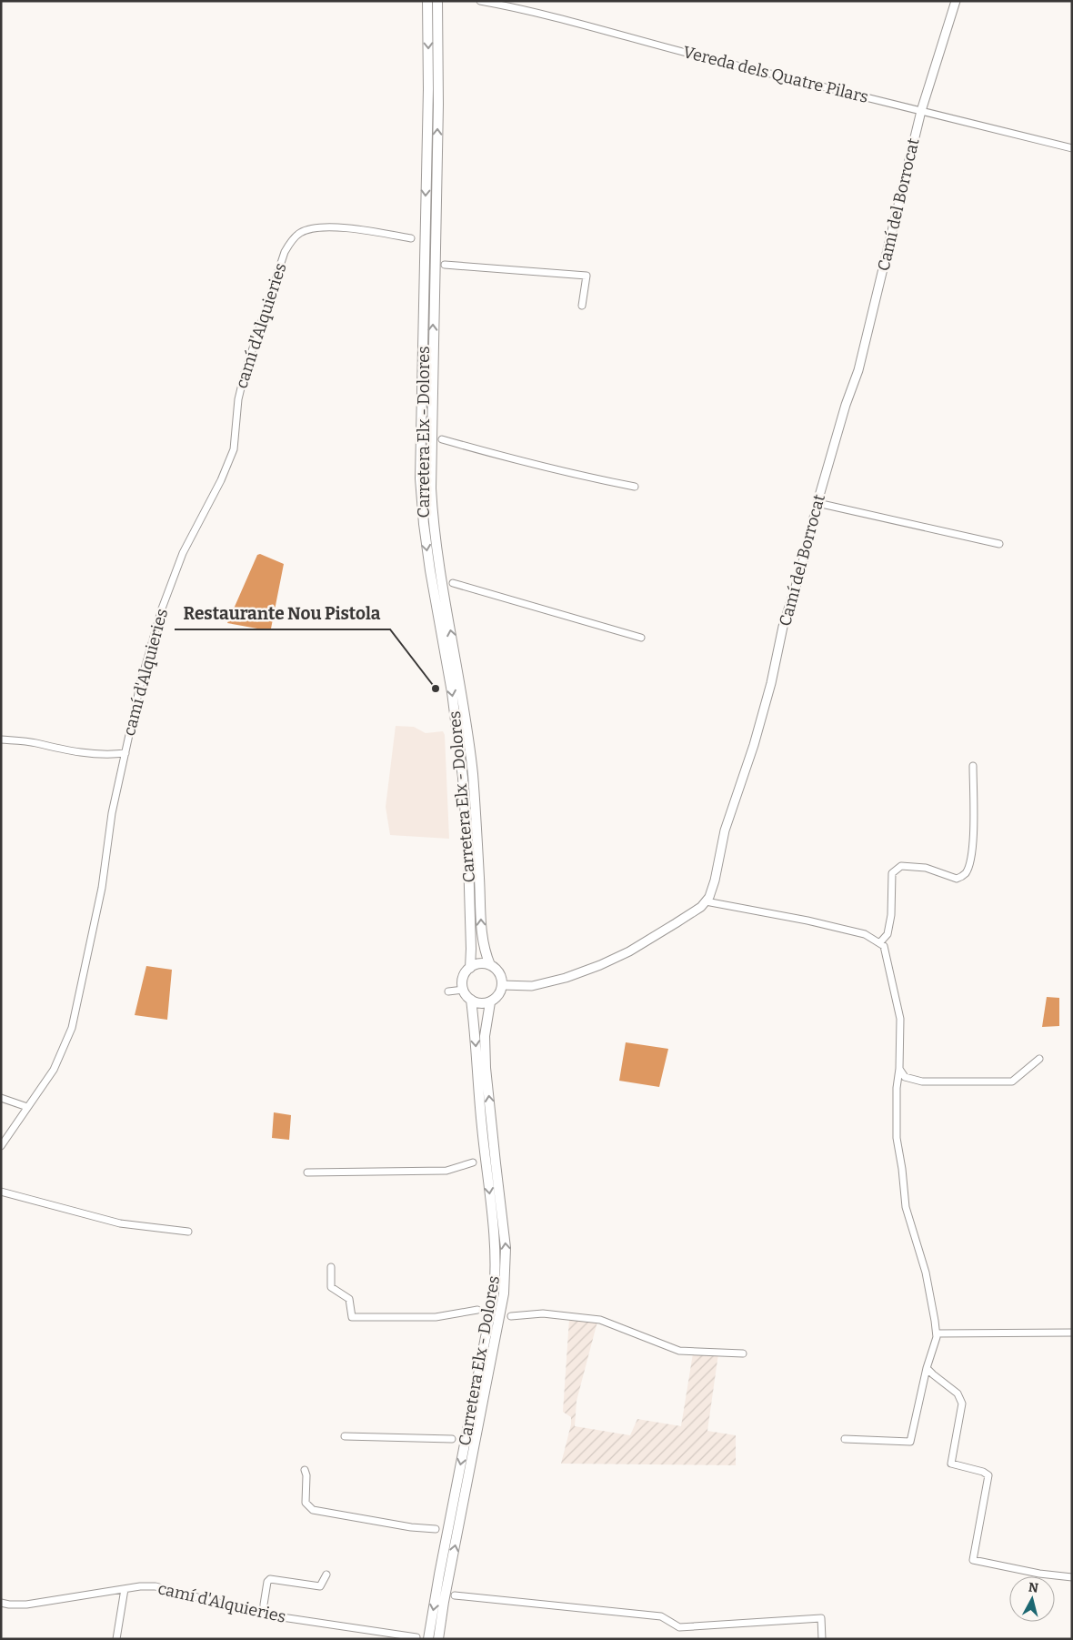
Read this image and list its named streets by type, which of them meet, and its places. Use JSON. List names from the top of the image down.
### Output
{
  "streets": {
    "main road": ["Carretera Elx - Dolores"],
    "street": ["Vereda dels Quatre Pilars", "Camí del Borrocat", "camí d'Alquieries"]
  },
  "crossings": [
    ["Vereda dels Quatre Pilars", "Camí del Borrocat"],
    ["Camí del Borrocat", "Carretera Elx - Dolores"]
  ],
  "places": ["Restaurante Nou Pistola"],
  "north": "top"
}
